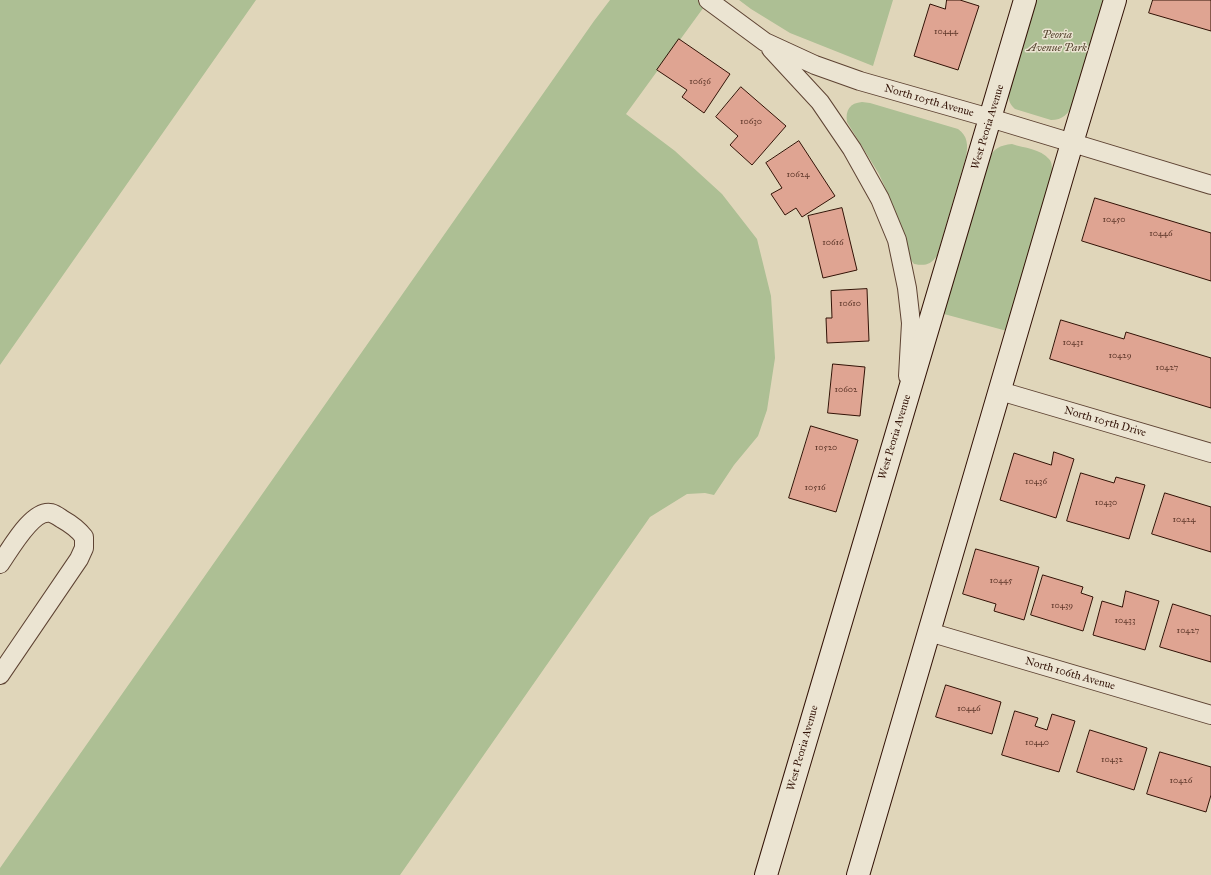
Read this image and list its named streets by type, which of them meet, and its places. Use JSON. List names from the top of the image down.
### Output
{
  "streets": {
    "street": [
      "North 105th Avenue",
      "West Peoria Avenue",
      "North 105th Drive",
      "North 106th Avenue"
    ]
  },
  "crossings": [
    ["North 105th Avenue", "West Peoria Avenue"]
  ],
  "parks": ["Peoria Avenue Park"],
  "house_numbers": [
    "10444",
    "10636",
    "10630",
    "10624",
    "10450",
    "10446",
    "10616",
    "10610",
    "10431",
    "10429",
    "10427",
    "10602",
    "10520",
    "10436",
    "10516",
    "10430",
    "10424",
    "10445",
    "10439",
    "10433",
    "10427",
    "10446",
    "10440",
    "10432",
    "10426"
  ]
}
